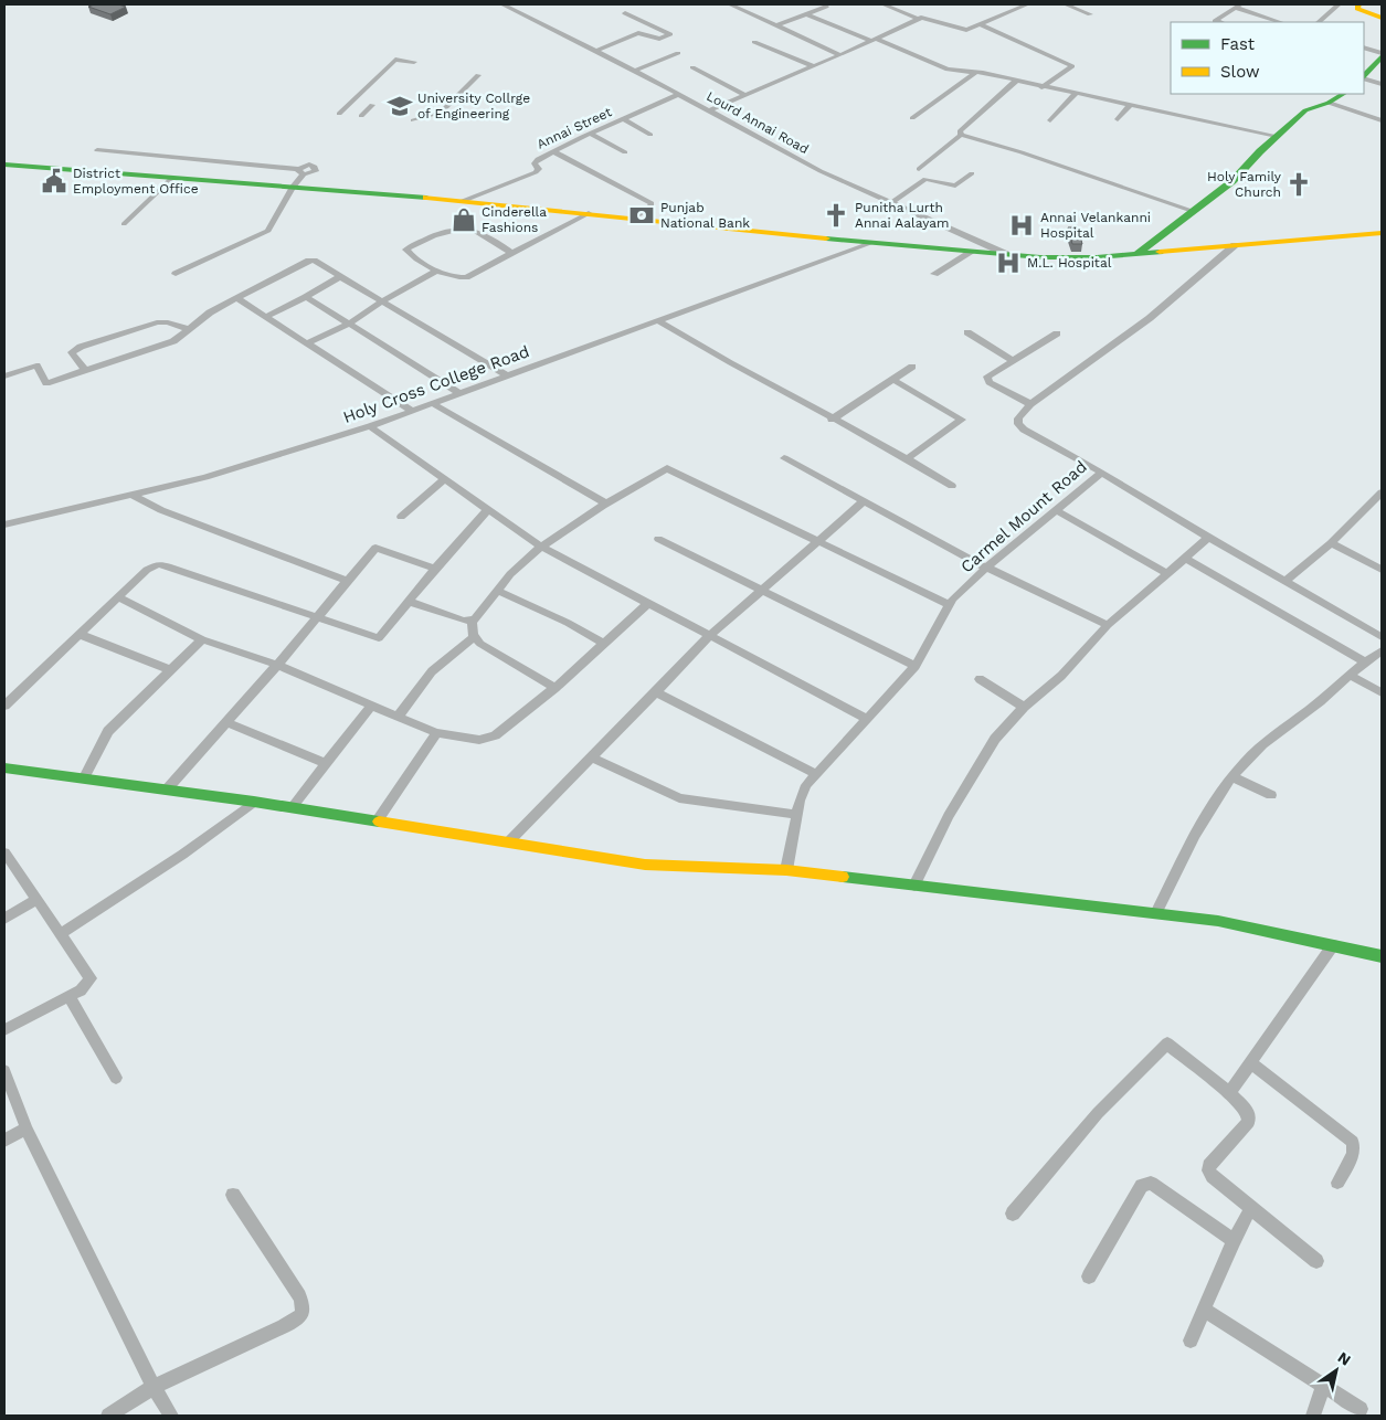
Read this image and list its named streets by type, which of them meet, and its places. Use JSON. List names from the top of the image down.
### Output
{
  "streets": {
    "street": [
      "Lourd Annai Road",
      "Annai Street",
      "Holy Cross College Road",
      "Carmel Mount Road"
    ]
  },
  "crossings": [
    ["Lourd Annai Road", "Annai Street"]
  ],
  "places": {
    "school or university": ["University Collrge of Engineering"],
    "public building": ["District Employment Office"],
    "church": ["Holy Family Church", "Punitha Lurth Annai Aalayam"],
    "bank": ["Punjab National Bank"],
    "shop": ["Cinderella Fashions"],
    "hospital": ["Annai Velankanni Hospital", "M.L. Hospital"]
  },
  "legend": ["Fast", "Slow"],
  "north": "top right"
}
